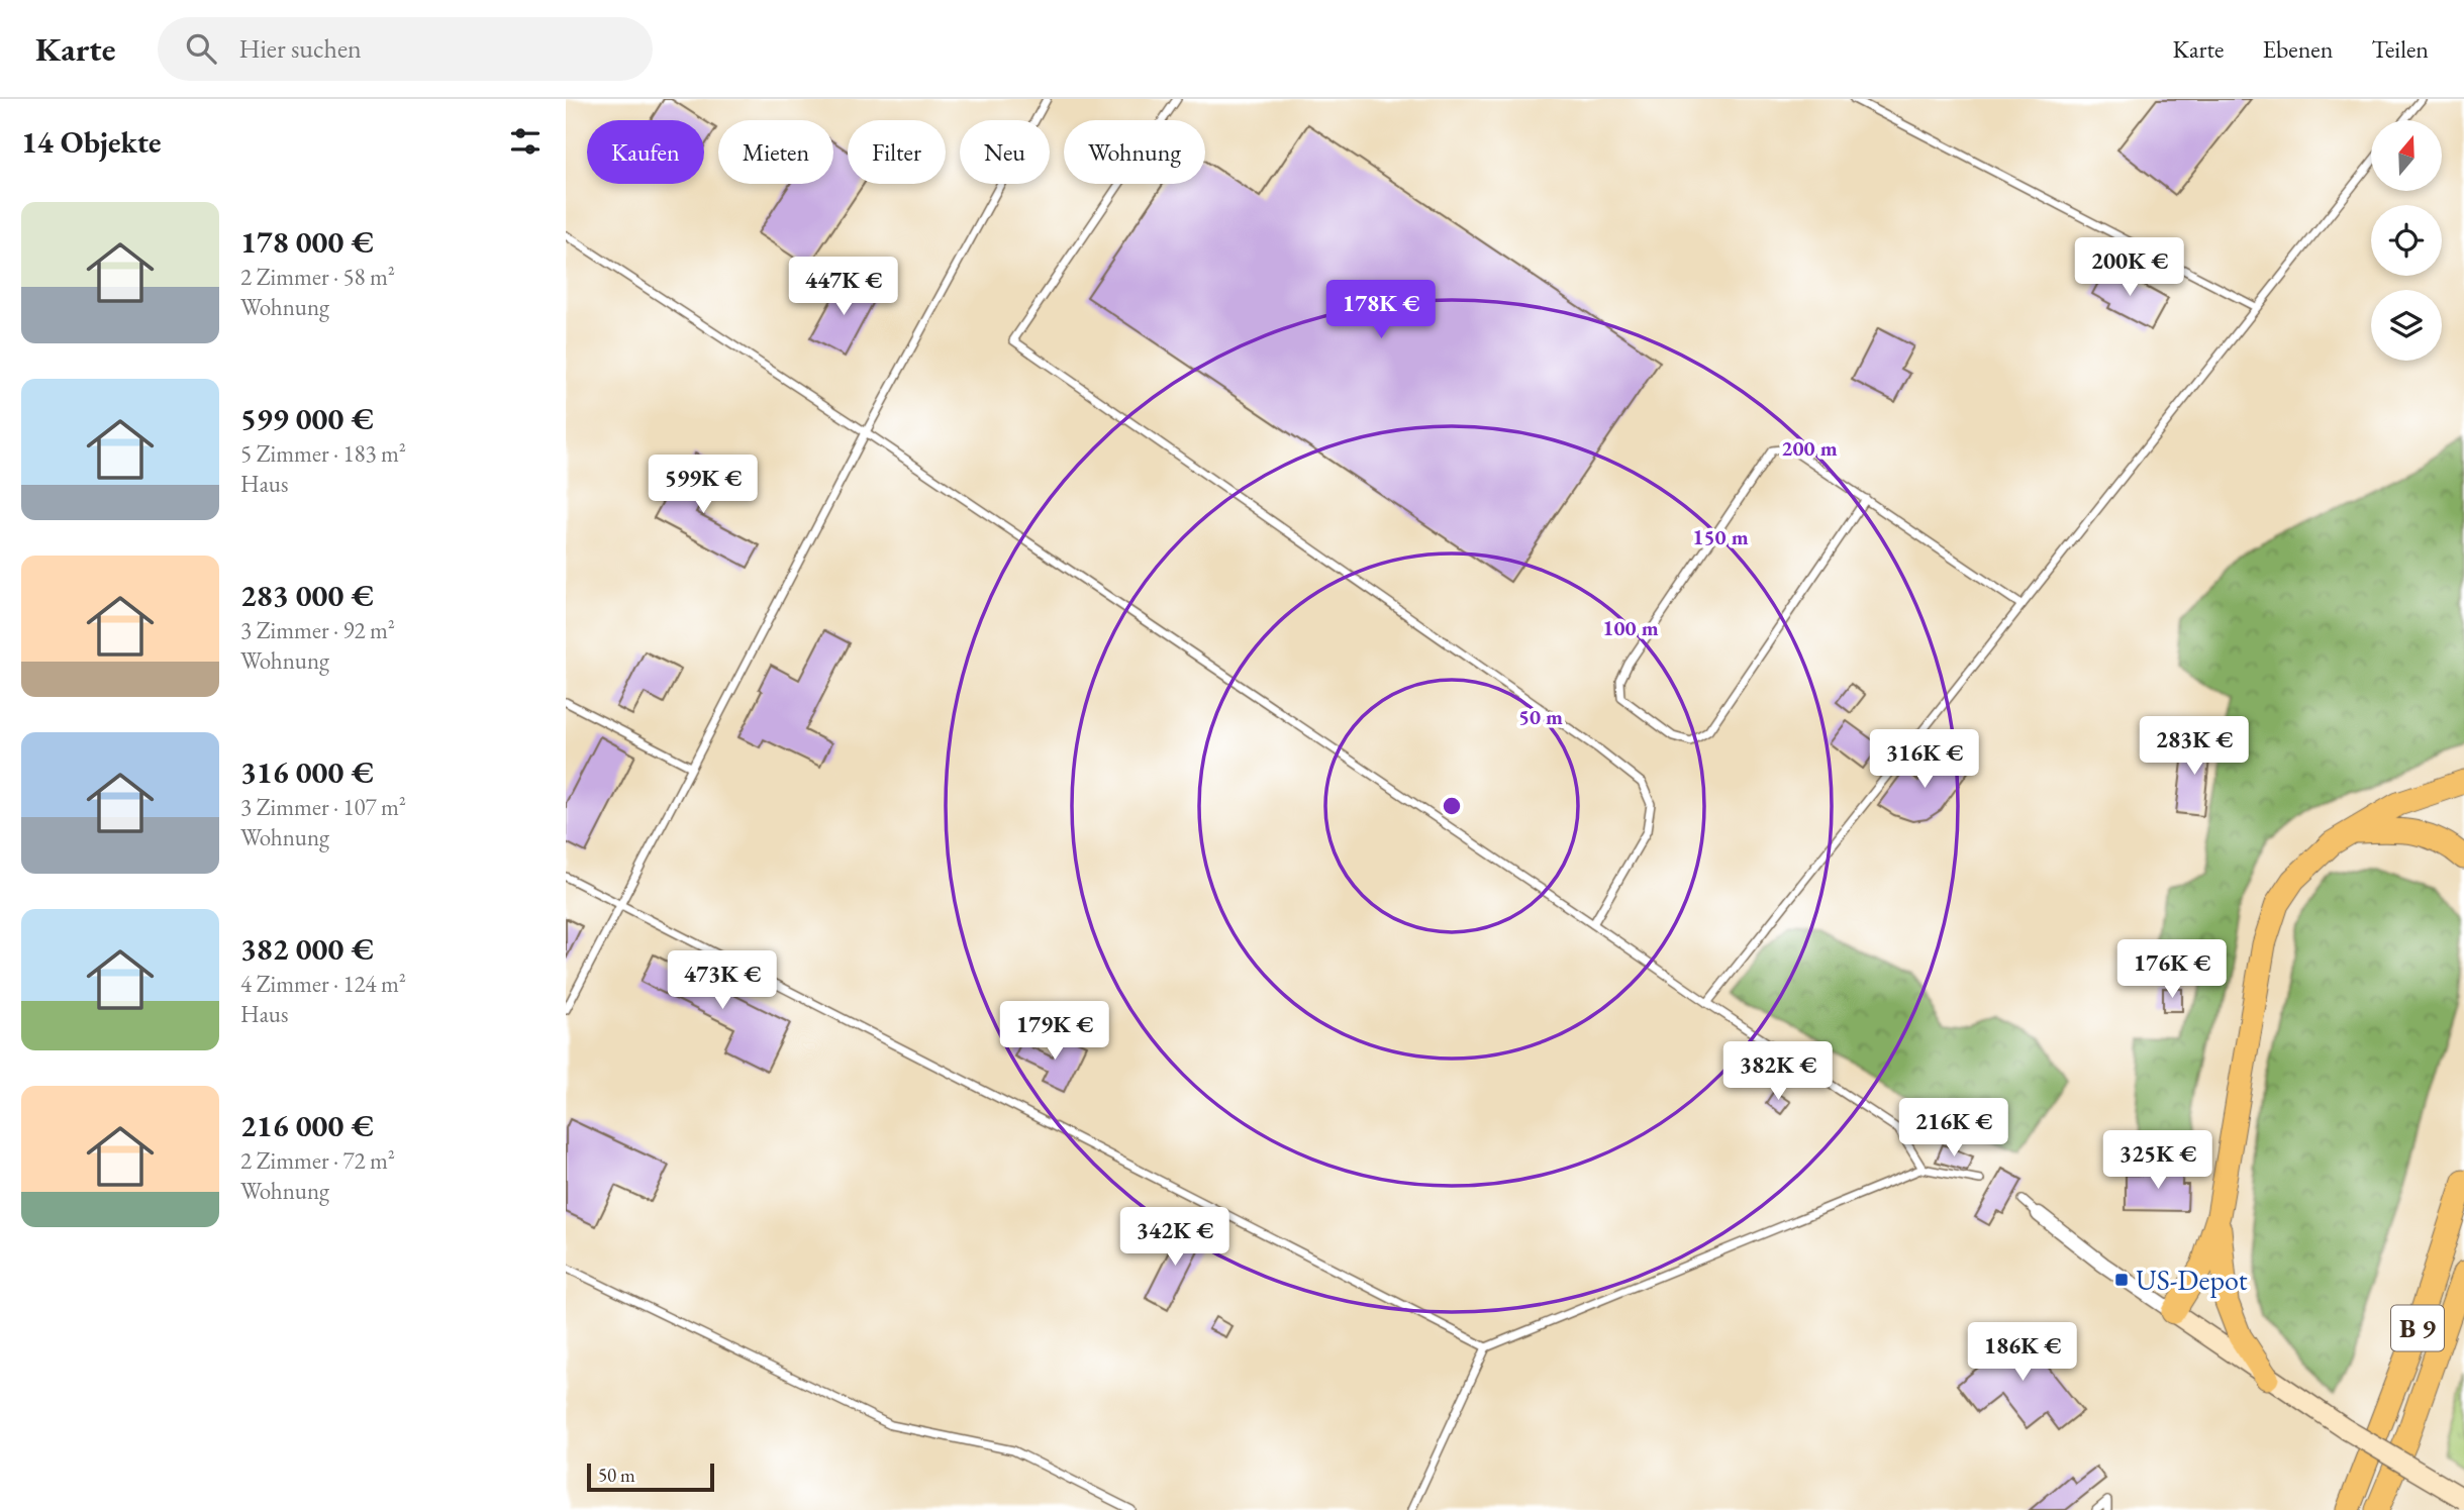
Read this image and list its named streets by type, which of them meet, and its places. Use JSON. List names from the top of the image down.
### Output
{
  "streets": {
    "highway": ["B 9"]
  },
  "places": {
    "transit": ["US-Depot"]
  },
  "scale_bar": "50 m",
  "north": "top",
  "page": {
    "header": "Karte",
    "search": "Hier suchen",
    "nav": ["Karte", "Ebenen", "Teilen"],
    "heading": "14 Objekte",
    "chip": [
      "Kaufen",
      "Mieten",
      "Filter",
      "Neu",
      "Wohnung"
    ],
    "list": [
      {
        "name": "178 000 €",
        "note": "2 Zimmer · 58 m² · Wohnung"
      },
      {
        "name": "599 000 €",
        "note": "5 Zimmer · 183 m² · Haus"
      },
      {
        "name": "283 000 €",
        "note": "3 Zimmer · 92 m² · Wohnung"
      },
      {
        "name": "316 000 €",
        "note": "3 Zimmer · 107 m² · Wohnung"
      },
      {
        "name": "382 000 €",
        "note": "4 Zimmer · 124 m² · Haus"
      },
      {
        "name": "216 000 €",
        "note": "2 Zimmer · 72 m² · Wohnung"
      }
    ],
    "price": [
      "200K €",
      "447K €",
      "178K €",
      "599K €",
      "283K €",
      "316K €",
      "176K €",
      "473K €",
      "179K €",
      "382K €",
      "216K €",
      "325K €",
      "342K €",
      "186K €"
    ],
    "scale": "50 m"
  },
  "rings": [
    "200 m",
    "150 m",
    "100 m",
    "50 m"
  ]
}
